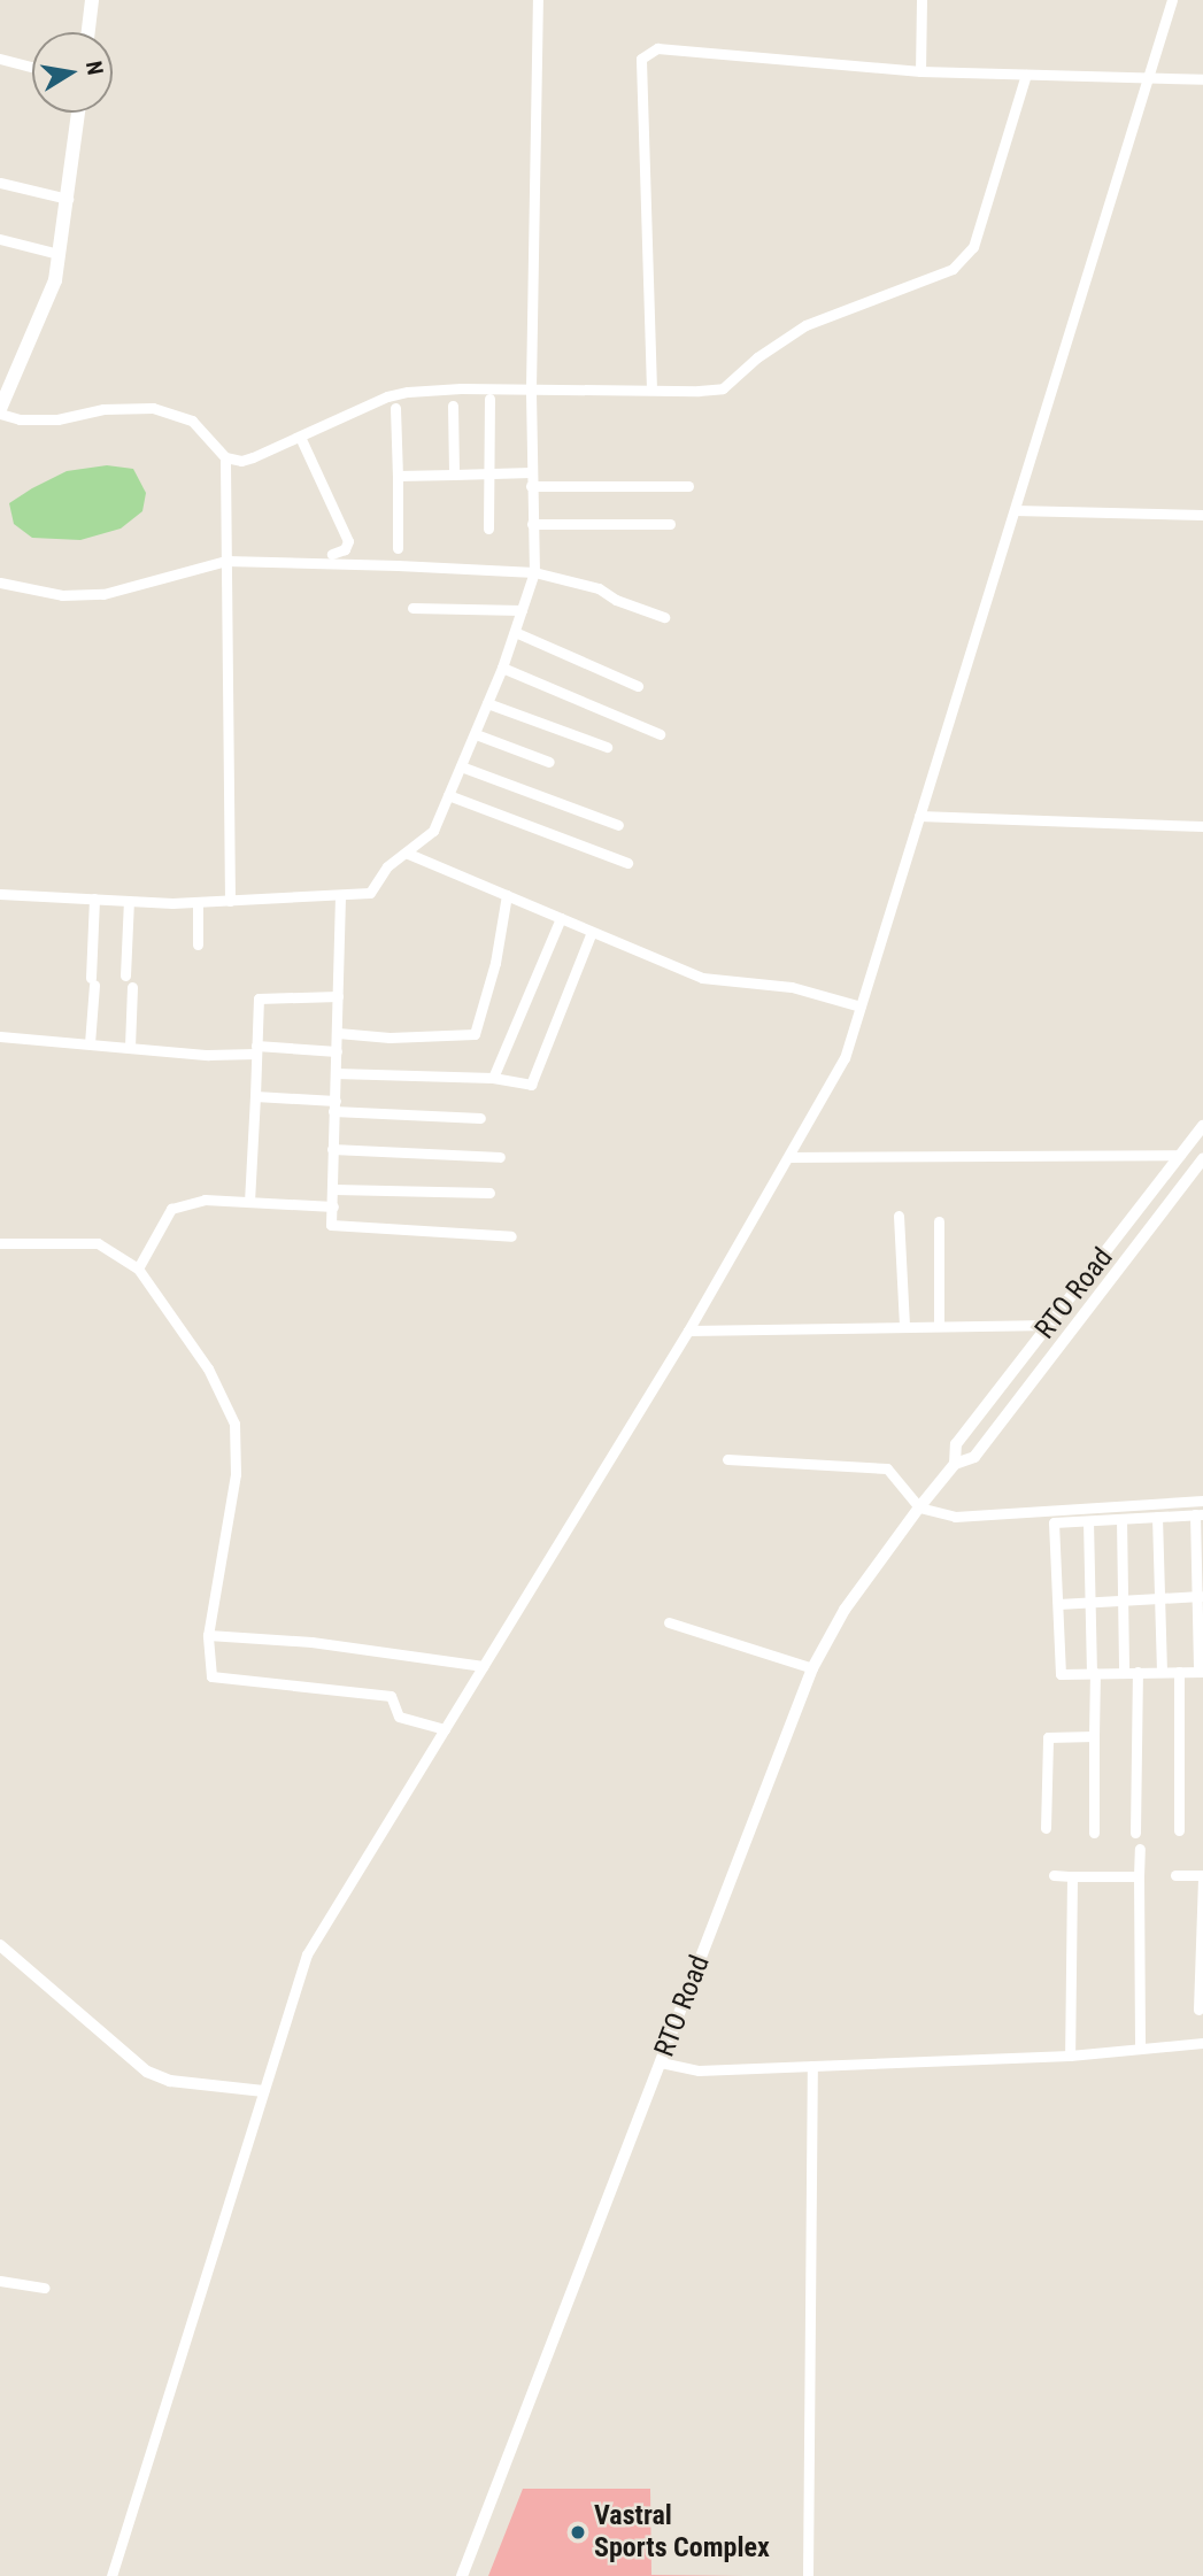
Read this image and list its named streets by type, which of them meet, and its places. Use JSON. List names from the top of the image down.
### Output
{
  "streets": {
    "street": ["RTO Road"]
  },
  "places": ["Vastral Sports Complex"],
  "north": "right"
}
